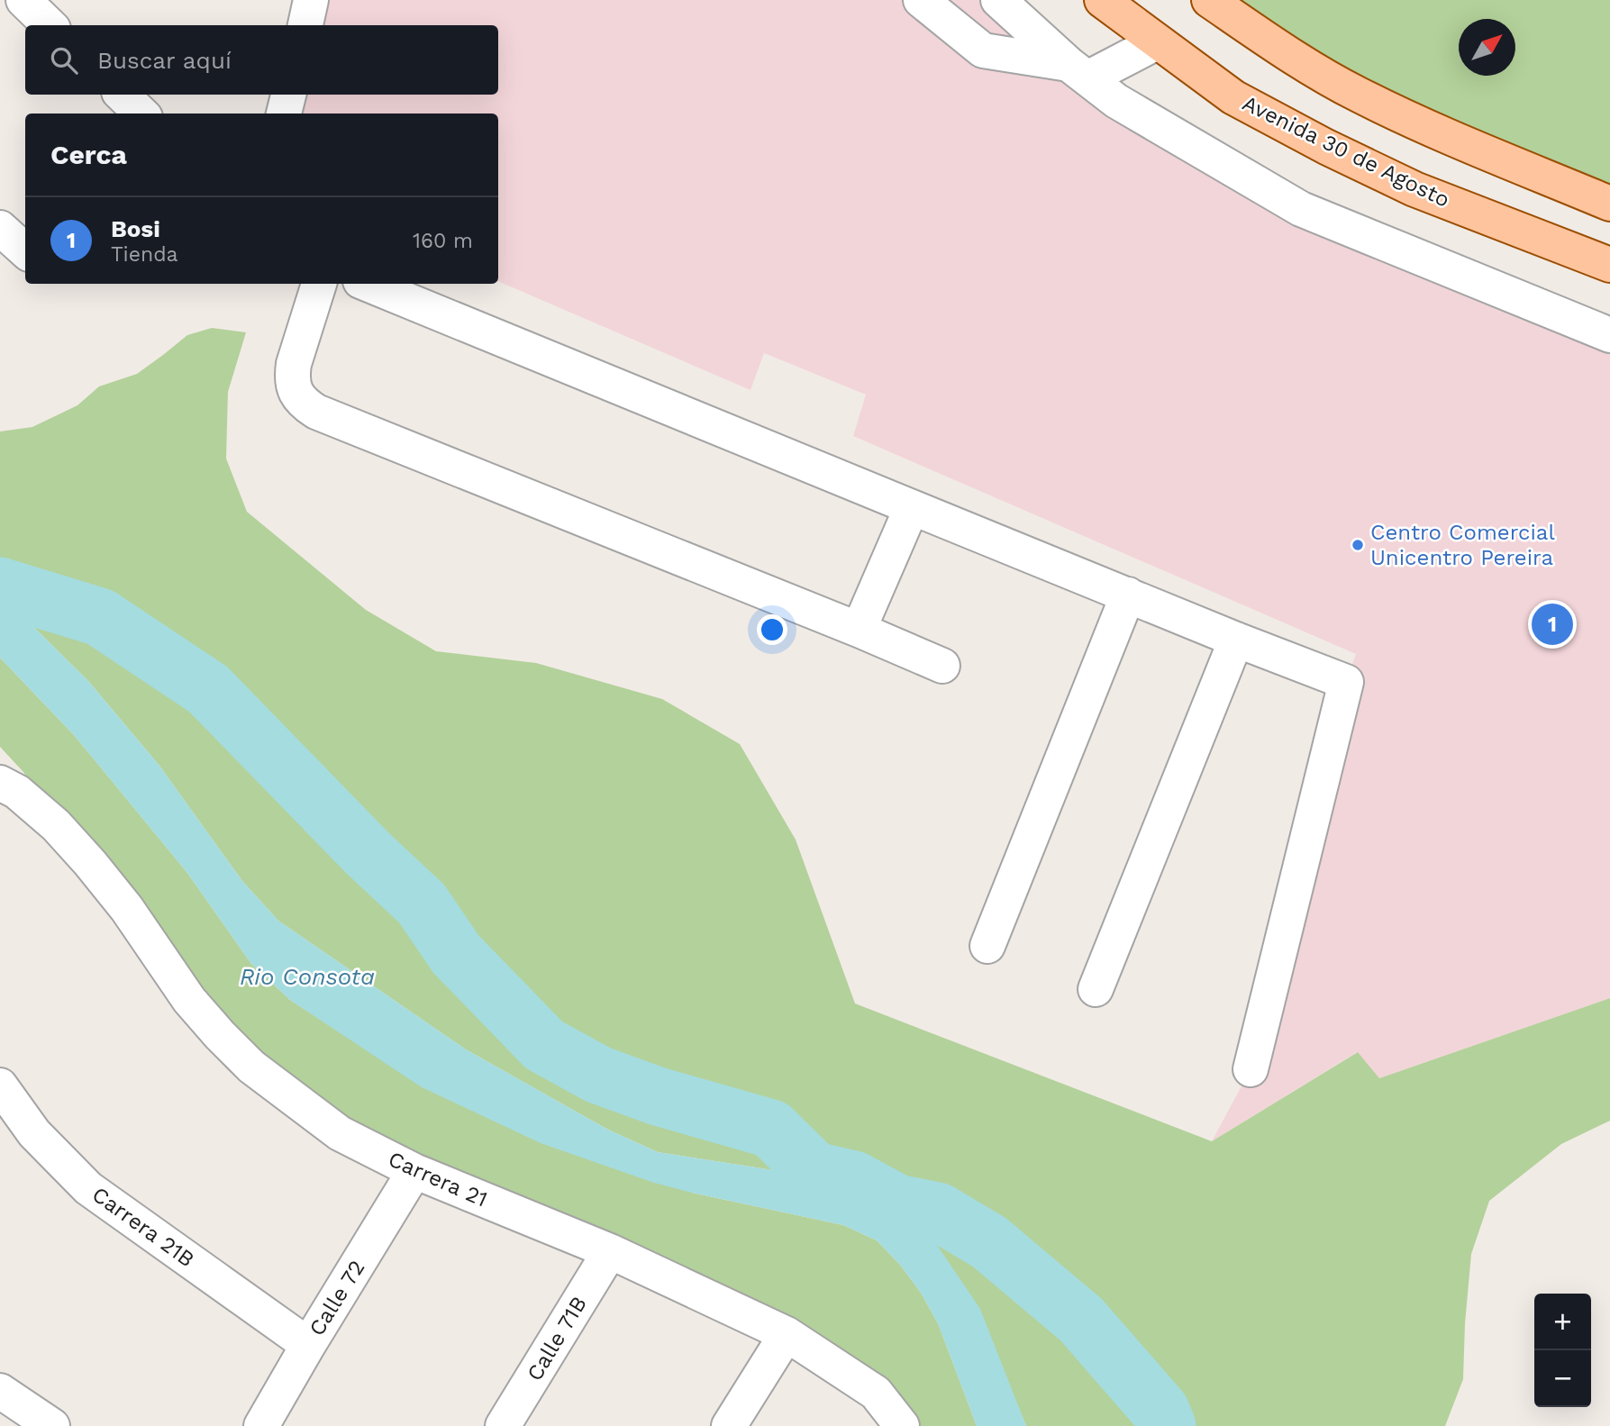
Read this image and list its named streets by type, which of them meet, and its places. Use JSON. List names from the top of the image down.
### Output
{
  "streets": {
    "main road": ["Avenida 30 de Agosto"],
    "street": [
      "Carrera 21",
      "Carrera 21B",
      "Calle 72",
      "Calle 71B"
    ]
  },
  "crossings": [
    ["Carrera 21", "Calle 72"],
    ["Carrera 21", "Calle 71B"],
    ["Carrera 21B", "Calle 72"]
  ],
  "water": ["Rio Consota"],
  "places": ["Centro Comercial Unicentro Pereira"],
  "north": "top right",
  "page": {
    "search": "Buscar aquí",
    "heading": "Cerca",
    "list": [
      {
        "mark": "1",
        "name": "Bosi",
        "note": "Tienda",
        "value": "160 m"
      }
    ],
    "pins": "1",
    "map_buttons": ["+", "−"]
  }
}
